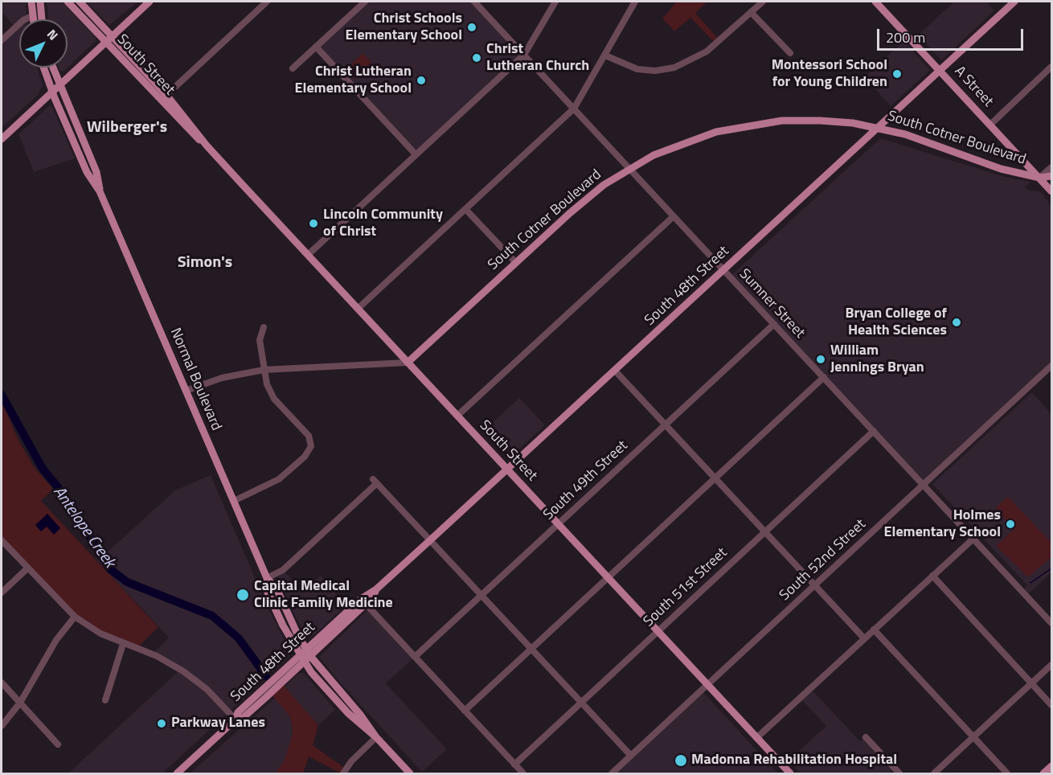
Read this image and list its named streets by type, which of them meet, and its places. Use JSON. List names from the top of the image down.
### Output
{
  "streets": {
    "main road": [
      "South Street",
      "A Street",
      "South Cotner Boulevard",
      "South 48th Street",
      "Normal Boulevard"
    ],
    "street": [
      "Sumner Street",
      "South 49th Street",
      "South 52nd Street",
      "South 51st Street"
    ]
  },
  "crossings": [
    ["South Street", "South Cotner Boulevard"],
    ["South Street", "South 48th Street"],
    ["South Street", "South 49th Street"],
    ["South Street", "South 52nd Street"],
    ["South Street", "South 51st Street"],
    ["A Street", "South Cotner Boulevard"],
    ["A Street", "South 48th Street"],
    ["South Cotner Boulevard", "South 48th Street"],
    ["South Cotner Boulevard", "Sumner Street"],
    ["South 48th Street", "Sumner Street"],
    ["South 48th Street", "Normal Boulevard"],
    ["Sumner Street", "South 49th Street"],
    ["Sumner Street", "South 52nd Street"],
    ["Sumner Street", "South 51st Street"]
  ],
  "districts": ["Wilberger's", "Simon's"],
  "water": ["Antelope Creek"],
  "places": [
    "Christ Schools Elementary School",
    "Christ Lutheran Church",
    "Montessori School for Young Children",
    "Christ Lutheran Elementary School",
    "Lincoln Community of Christ",
    "Bryan College of Health Sciences",
    "William Jennings Bryan",
    "Holmes Elementary School",
    "Capital Medical Clinic Family Medicine",
    "Parkway Lanes",
    "Madonna Rehabilitation Hospital"
  ],
  "scale_bar": "200 m",
  "north": "top right"
}
